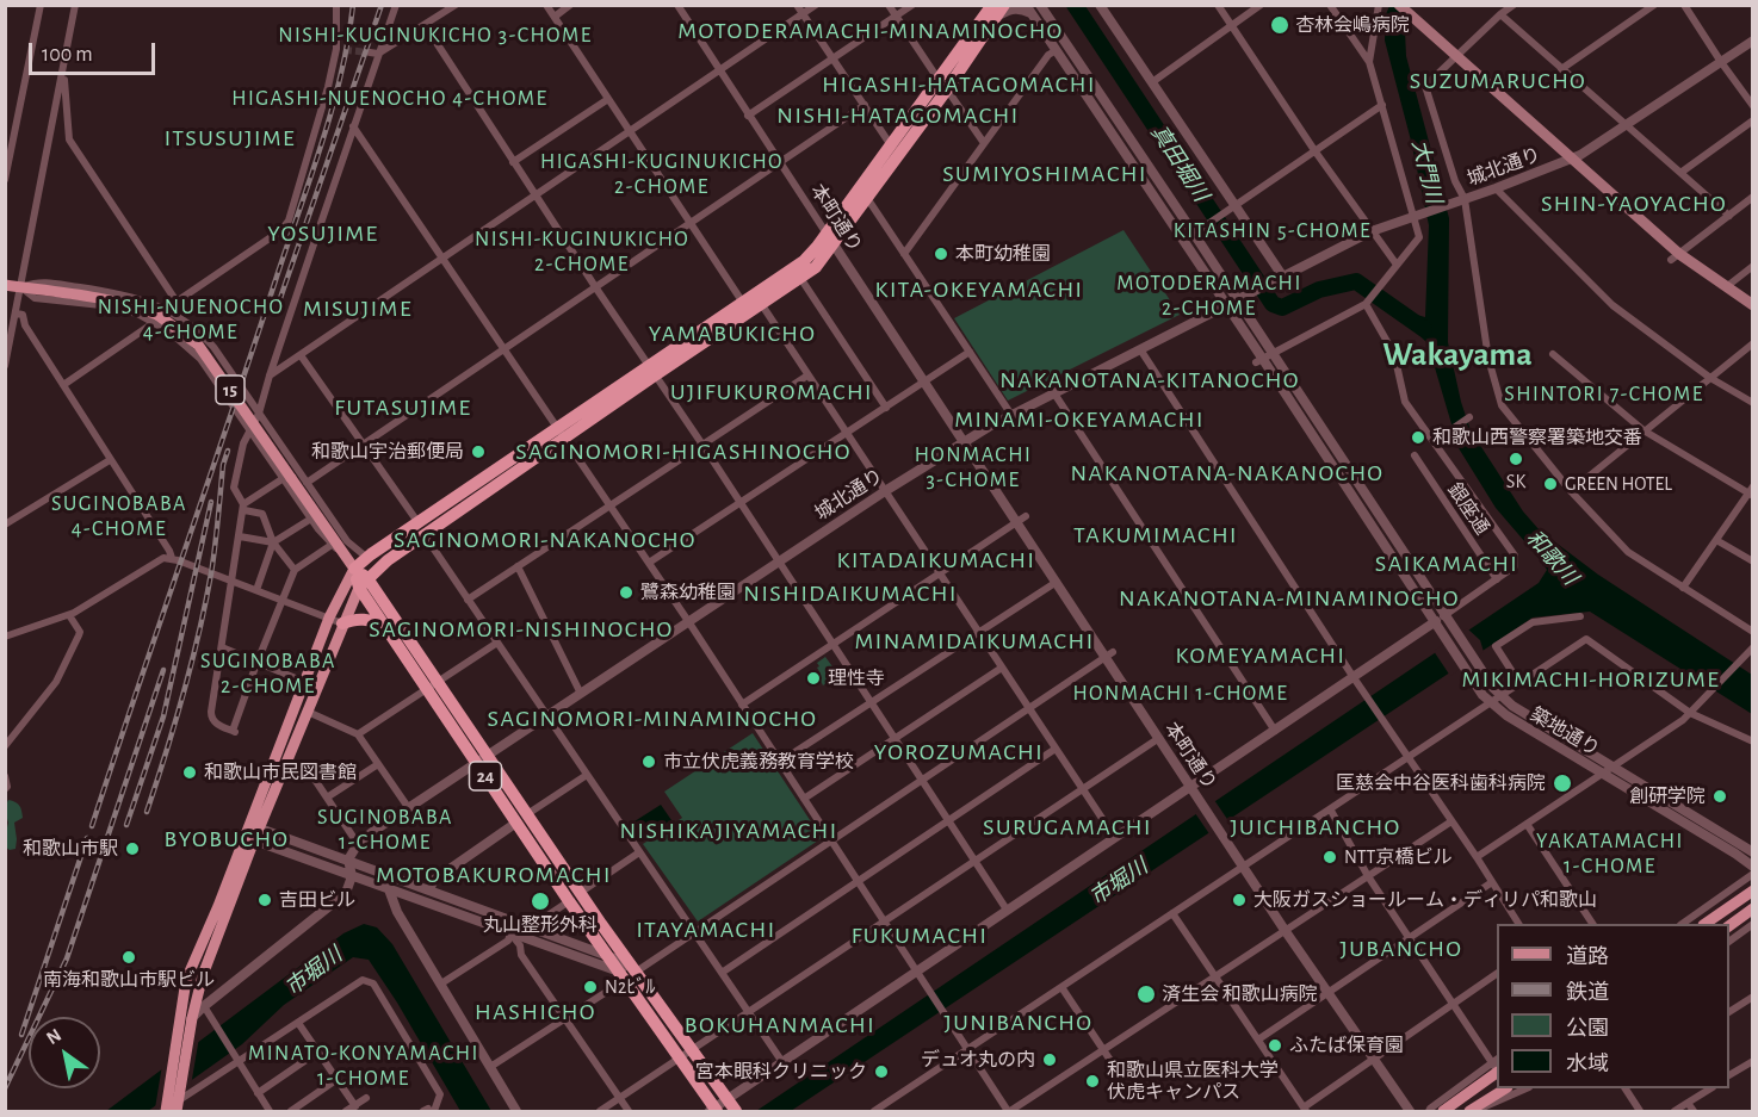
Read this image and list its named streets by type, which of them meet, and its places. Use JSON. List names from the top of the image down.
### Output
{
  "streets": {
    "highway": ["24"],
    "main road": ["15"],
    "street": [
      "城北通り",
      "本町通り",
      "銀座通",
      "築地通り"
    ]
  },
  "crossings": [
    ["城北通り", "本町通り"],
    ["城北通り", "築地通り"],
    ["城北通り", "24"],
    ["15", "24"]
  ],
  "districts": [
    "MOTODERAMACHI-MINAMINOCHO",
    "NISHI-KUGINUKICHO 3-CHOME",
    "SUZUMARUCHO",
    "HIGASHI-HATAGOMACHI",
    "HIGASHI-NUENOCHO 4-CHOME",
    "NISHI-HATAGOMACHI",
    "ITSUSUJIME",
    "HIGASHI-KUGINUKICHO 2-CHOME",
    "SUMIYOSHIMACHI",
    "SHIN-YAOYACHO",
    "KITASHIN 5-CHOME",
    "YOSUJIME",
    "NISHI-KUGINUKICHO 2-CHOME",
    "MOTODERAMACHI 2-CHOME",
    "KITA-OKEYAMACHI",
    "NISHI-NUENOCHO 4-CHOME",
    "MISUJIME",
    "YAMABUKICHO",
    "Wakayama",
    "NAKANOTANA-KITANOCHO",
    "UJIFUKUROMACHI",
    "SHINTORI 7-CHOME",
    "FUTASUJIME",
    "MINAMI-OKEYAMACHI",
    "SAGINOMORI-HIGASHINOCHO",
    "HONMACHI 3-CHOME",
    "NAKANOTANA-NAKANOCHO",
    "SUGINOBABA 4-CHOME",
    "TAKUMIMACHI",
    "SAGINOMORI-NAKANOCHO",
    "KITADAIKUMACHI",
    "SAIKAMACHI",
    "NISHIDAIKUMACHI",
    "NAKANOTANA-MINAMINOCHO",
    "SAGINOMORI-NISHINOCHO",
    "MINAMIDAIKUMACHI",
    "KOMEYAMACHI",
    "SUGINOBABA 2-CHOME",
    "MIKIMACHI-HORIZUME",
    "HONMACHI 1-CHOME",
    "SAGINOMORI-MINAMINOCHO",
    "YOROZUMACHI",
    "SUGINOBABA 1-CHOME",
    "SURUGAMACHI",
    "JUICHIBANCHO",
    "NISHIKAJIYAMACHI",
    "BYOBUCHO",
    "YAKATAMACHI 1-CHOME",
    "MOTOBAKUROMACHI",
    "ITAYAMACHI",
    "FUKUMACHI",
    "JUBANCHO",
    "HASHICHO",
    "JUNIBANCHO",
    "BOKUHANMACHI",
    "MINATO-KONYAMACHI 1-CHOME"
  ],
  "water": [
    "真田堀川",
    "大門川",
    "和歌川",
    "市堀川"
  ],
  "places": [
    "杏林会嶋病院",
    "本町幼稚園",
    "和歌山西警察署築地交番",
    "和歌山宇治郵便局",
    "SK",
    "GREEN HOTEL",
    "鷺森幼稚園",
    "理性寺",
    "市立伏虎義務教育学校",
    "和歌山市民図書館",
    "匡慈会中谷医科歯科病院",
    "創研学院",
    "和歌山市駅",
    "NTT京橋ビル",
    "吉田ビル",
    "大阪ガスショールーム・ディリパ和歌山",
    "丸山整形外科",
    "南海和歌山市駅ビル",
    "N2ﾋﾞﾙ",
    "済生会 和歌山病院",
    "ふたば保育園",
    "デュオ丸の内",
    "宮本眼科クリニック",
    "和歌山県立医科大学 伏虎キャンパス"
  ],
  "legend": [
    "道路",
    "鉄道",
    "公園",
    "水域"
  ],
  "scale_bar": "100 m",
  "north": "top left"
}
